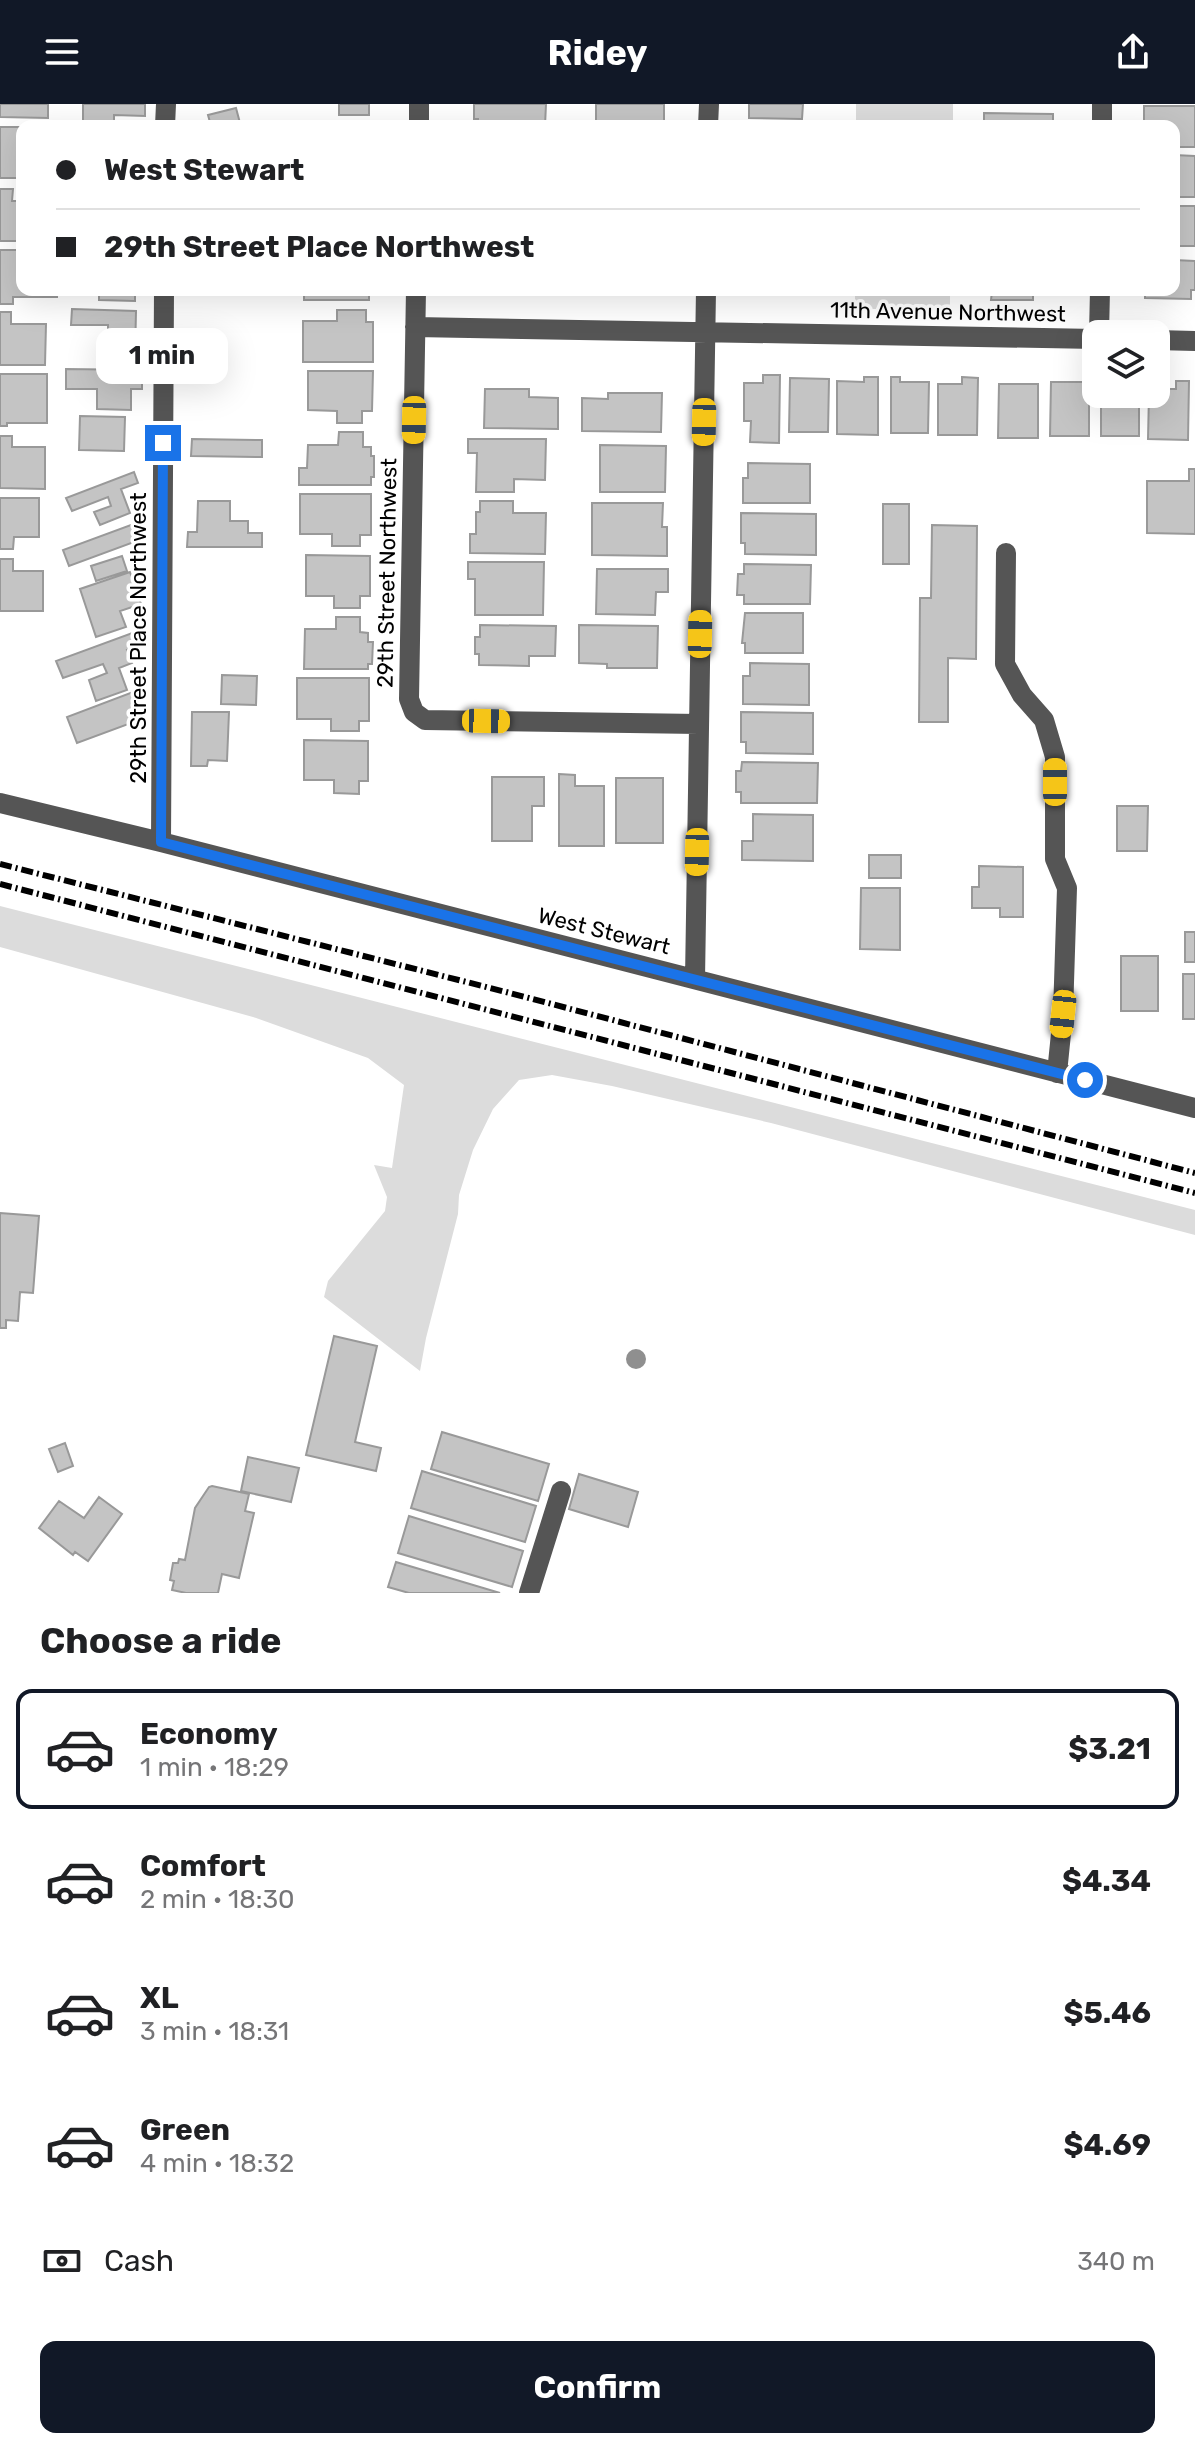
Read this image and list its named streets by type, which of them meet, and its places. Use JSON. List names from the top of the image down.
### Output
{
  "streets": {
    "street": [
      "11th Avenue Northwest",
      "29th Street Northwest",
      "29th Street Place Northwest",
      "West Stewart"
    ]
  },
  "crossings": [
    ["11th Avenue Northwest", "29th Street Northwest"],
    ["29th Street Place Northwest", "West Stewart"]
  ],
  "page": {
    "header": "Ridey",
    "banner": ["West Stewart", "29th Street Place Northwest"],
    "bubble": "1 min",
    "heading": "Choose a ride",
    "list": [
      {
        "name": "Economy",
        "note": "1 min · 18:29",
        "value": "$3.21"
      },
      {
        "name": "Comfort",
        "note": "2 min · 18:30",
        "value": "$4.34"
      },
      {
        "name": "XL",
        "note": "3 min · 18:31",
        "value": "$5.46"
      },
      {
        "name": "Green",
        "note": "4 min · 18:32",
        "value": "$4.69"
      }
    ],
    "pay": ["Cash", "340 m"],
    "buttons": "Confirm"
  }
}
